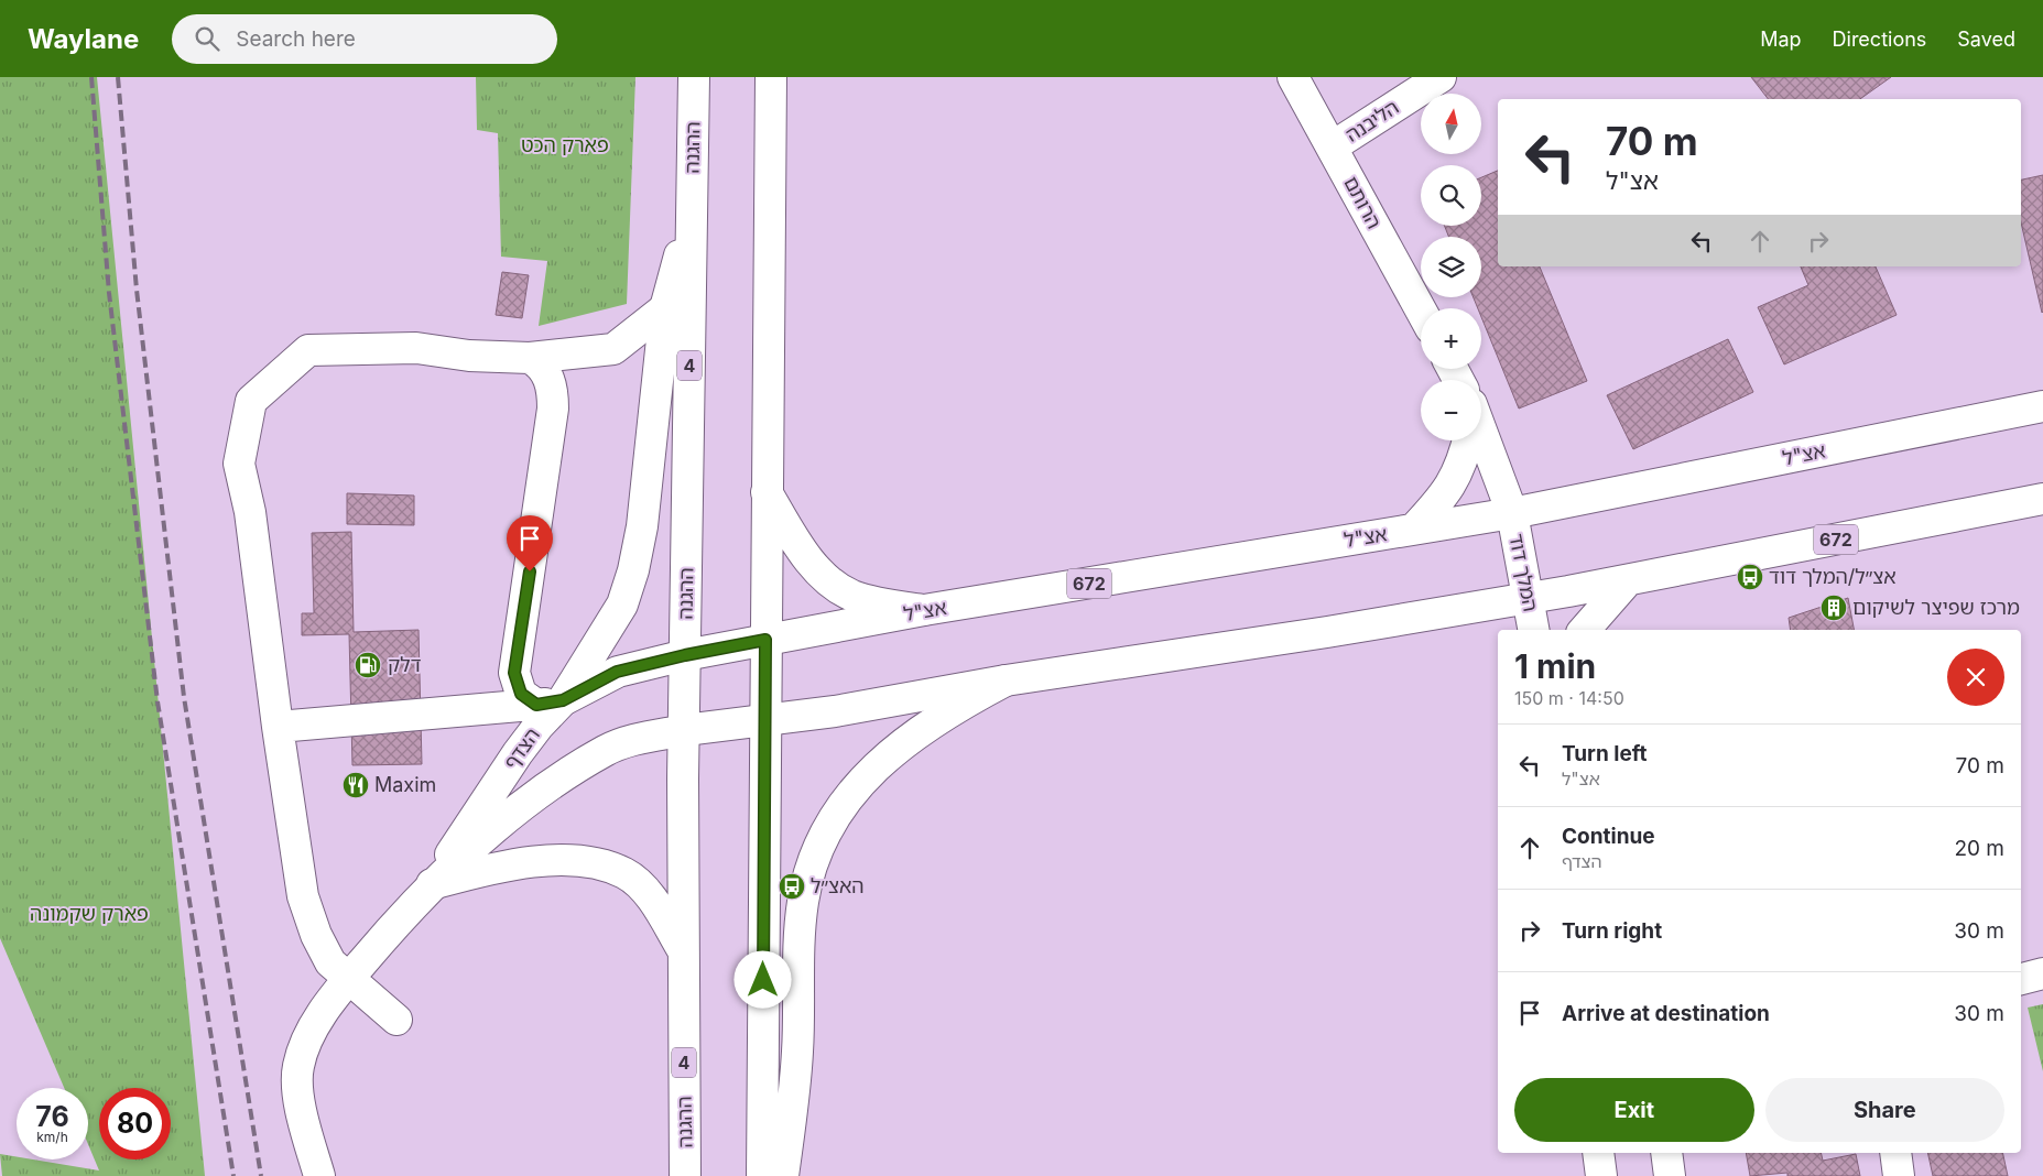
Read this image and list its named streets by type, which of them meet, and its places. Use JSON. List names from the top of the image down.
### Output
{
  "streets": {
    "main road": [
      "הליבנה",
      "ההגנה",
      "הרותם",
      "4",
      "אצ\"ל",
      "672",
      "המלך דוד",
      "הצדף"
    ]
  },
  "crossings": [
    ["הליבנה", "הרותם"],
    ["ההגנה", "אצ\"ל"],
    ["ההגנה", "672"],
    ["ההגנה", "הצדף"],
    ["אצ\"ל", "המלך דוד"],
    ["אצ\"ל", "הצדף"],
    ["672", "המלך דוד"],
    ["672", "הצדף"]
  ],
  "parks": ["פארק הכט", "פארק שקמונה"],
  "places": {
    "bus stop": ["אצ״ל/המלך דוד", "האצ״ל"],
    "building": ["מרכז שפיצר לשיקום"],
    "fuel station": ["דלק"],
    "restaurant": ["Maxim"]
  },
  "north": "top",
  "page": {
    "header": "Waylane",
    "search": "Search here",
    "nav": ["Map", "Directions", "Saved"],
    "map_buttons": ["+", "−"],
    "turn": ["70 m", "אצ\"ל"],
    "heading": ["1 min", "150 m · 14:50"],
    "list": [
      {
        "name": "Turn left",
        "note": "אצ\"ל",
        "value": "70 m"
      },
      {
        "name": "Continue",
        "note": "הצדף",
        "value": "20 m"
      },
      {
        "name": "Turn right",
        "value": "30 m"
      },
      {
        "name": "Arrive at destination",
        "value": "30 m"
      }
    ],
    "buttons": ["Exit", "Share"],
    "speed": "76 km/h",
    "limit": "80"
  }
}
